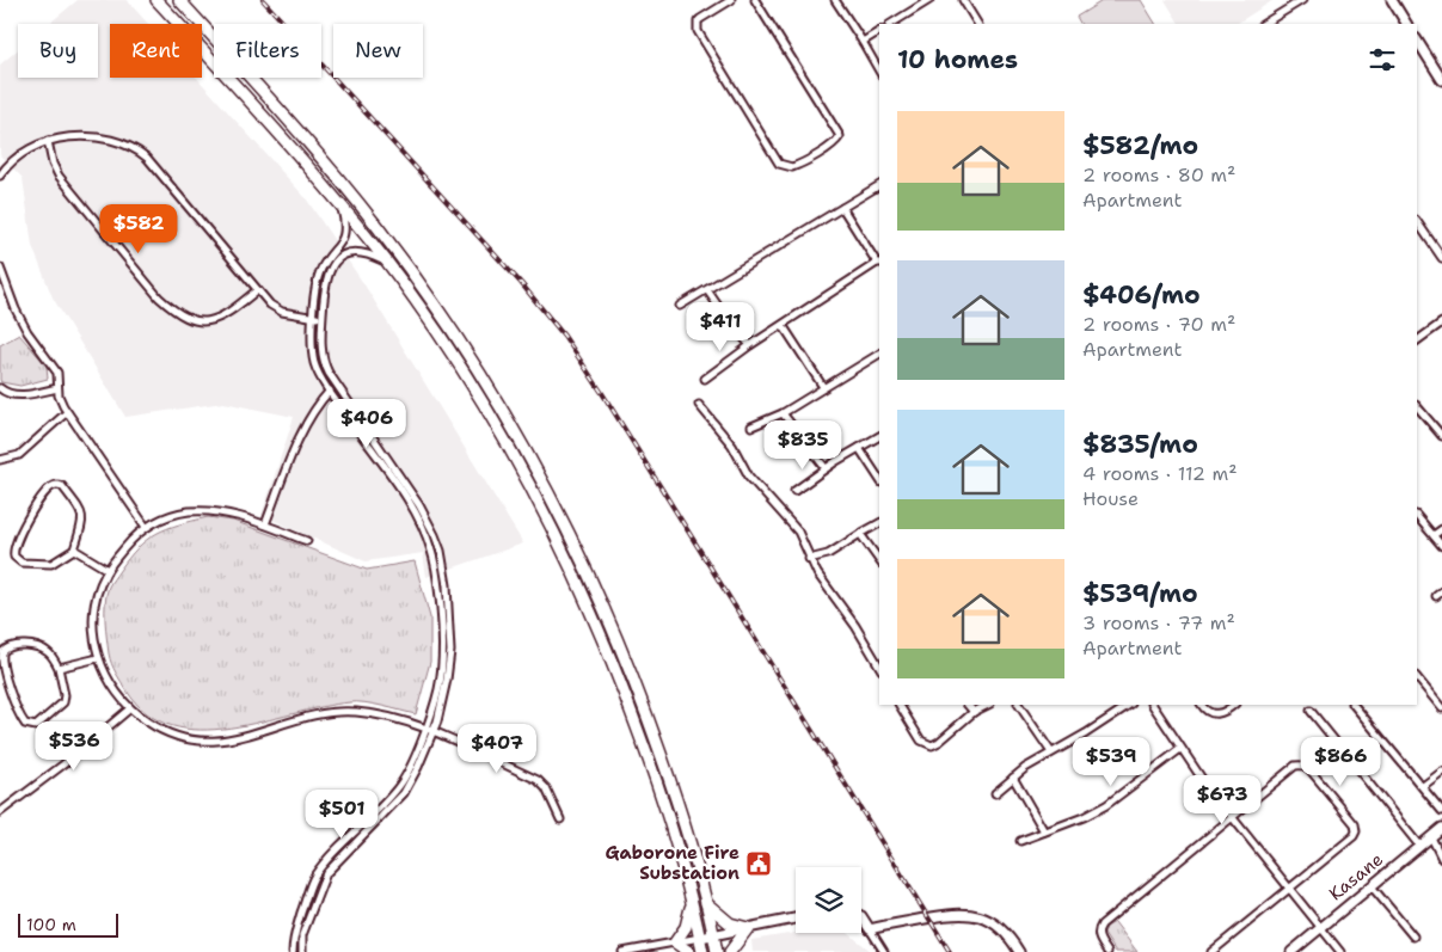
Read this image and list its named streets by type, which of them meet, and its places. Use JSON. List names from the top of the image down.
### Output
{
  "streets": {
    "street": ["Kasane"]
  },
  "places": {
    "public building": ["Gaborone Fire Substation"]
  },
  "scale_bar": "100 m",
  "page": {
    "chip": [
      "Buy",
      "Rent",
      "Filters",
      "New"
    ],
    "heading": "10 homes",
    "list": [
      {
        "name": "$582/mo",
        "note": "2 rooms · 80 m² · Apartment"
      },
      {
        "name": "$406/mo",
        "note": "2 rooms · 70 m² · Apartment"
      },
      {
        "name": "$835/mo",
        "note": "4 rooms · 112 m² · House"
      },
      {
        "name": "$539/mo",
        "note": "3 rooms · 77 m² · Apartment"
      }
    ],
    "price": [
      "$582",
      "$411",
      "$406",
      "$835",
      "$536",
      "$407",
      "$539",
      "$866",
      "$673",
      "$501"
    ],
    "scale": "100 m"
  }
}
